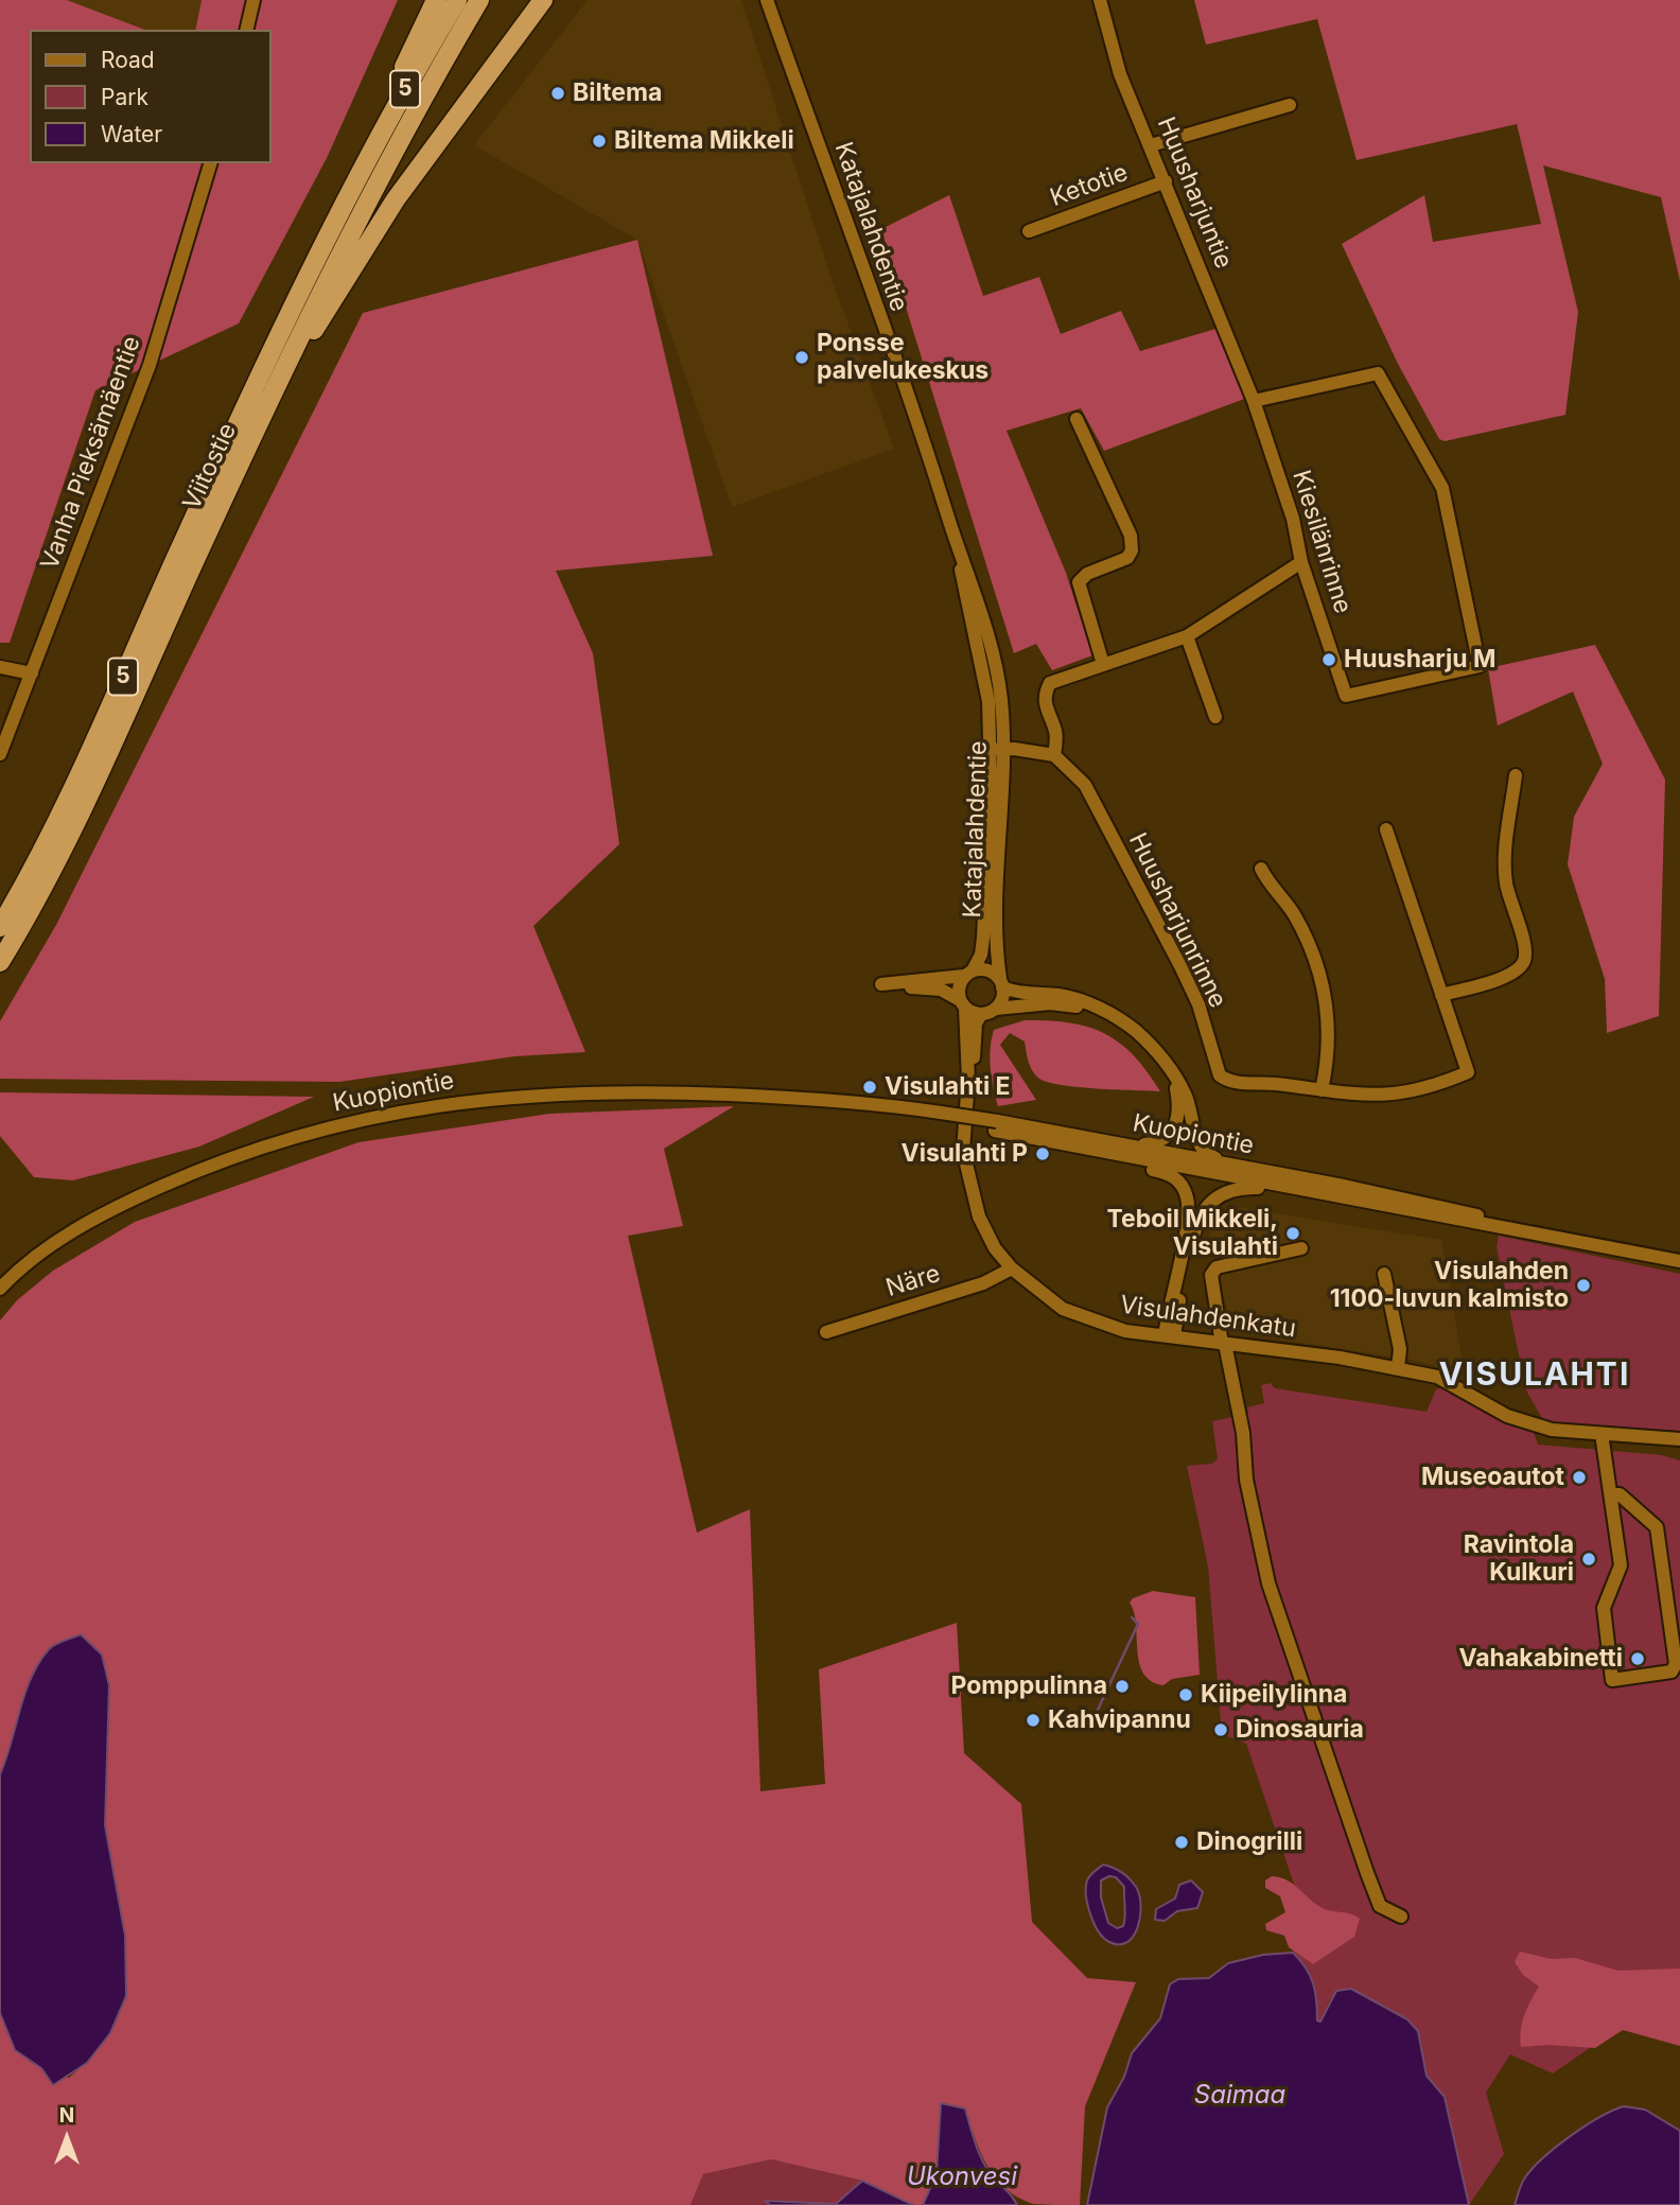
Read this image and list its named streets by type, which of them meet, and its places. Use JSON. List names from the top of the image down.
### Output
{
  "streets": {
    "highway": ["5", "Viitostie"],
    "street": [
      "Ketotie",
      "Huusharjuntie",
      "Katajalahdentie",
      "Vanha Pieksämäentie",
      "Kiesilänrinne",
      "Huusharjunrinne",
      "Kuopiontie",
      "Näre",
      "Visulahdenkatu"
    ]
  },
  "crossings": [
    ["Ketotie", "Huusharjuntie"],
    ["Huusharjuntie", "Kiesilänrinne"],
    ["Katajalahdentie", "Visulahdenkatu"],
    ["Näre", "Visulahdenkatu"]
  ],
  "districts": ["VISULAHTI"],
  "water": ["Saimaa", "Ukonvesi"],
  "places": [
    "Biltema",
    "Biltema Mikkeli",
    "Ponsse palvelukeskus",
    "Huusharju M",
    "Visulahti E",
    "Visulahti P",
    "Teboil Mikkeli, Visulahti",
    "Visulahden 1100-luvun kalmisto",
    "Museoautot",
    "Ravintola Kulkuri",
    "Vahakabinetti",
    "Pomppulinna",
    "Kiipeilylinna",
    "Kahvipannu",
    "Dinosauria",
    "Dinogrilli"
  ],
  "legend": ["Road", "Park", "Water"],
  "north": "top"
}
